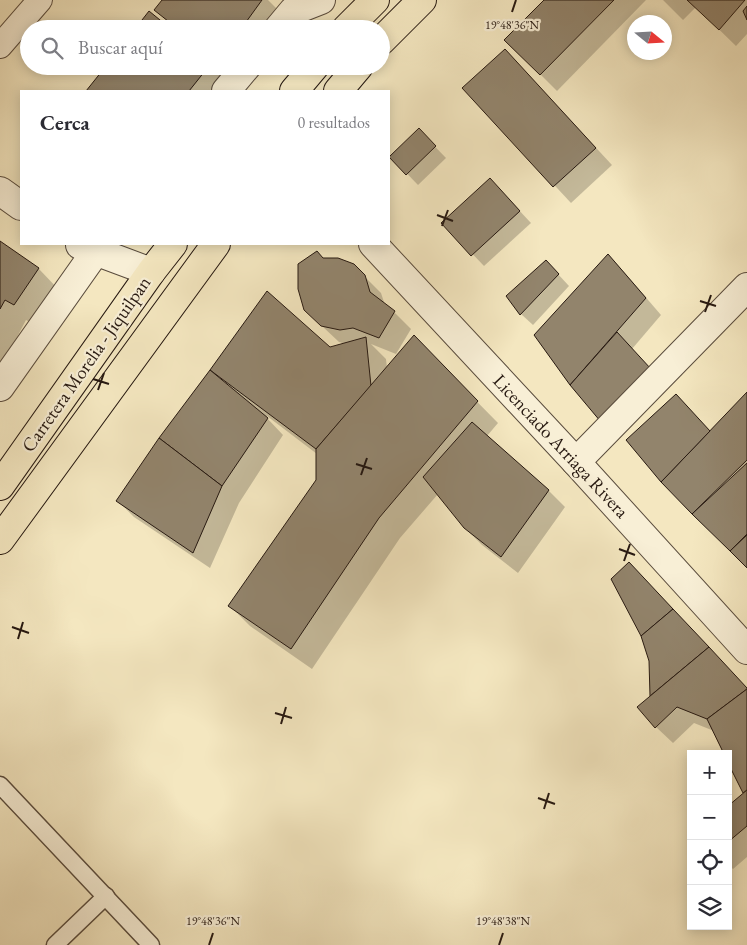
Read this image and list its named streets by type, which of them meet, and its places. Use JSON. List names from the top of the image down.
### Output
{
  "streets": {
    "main road": ["Carretera Morelia - Jiquilpan"],
    "street": ["Licenciado Arriaga Rivera"]
  },
  "north": "right",
  "page": {
    "search": "Buscar aquí",
    "heading": ["Cerca", "0 resultados"],
    "map_buttons": ["+", "−"]
  },
  "coordinates": ["19°48'36\"N", "19°48'38\"N"]
}
